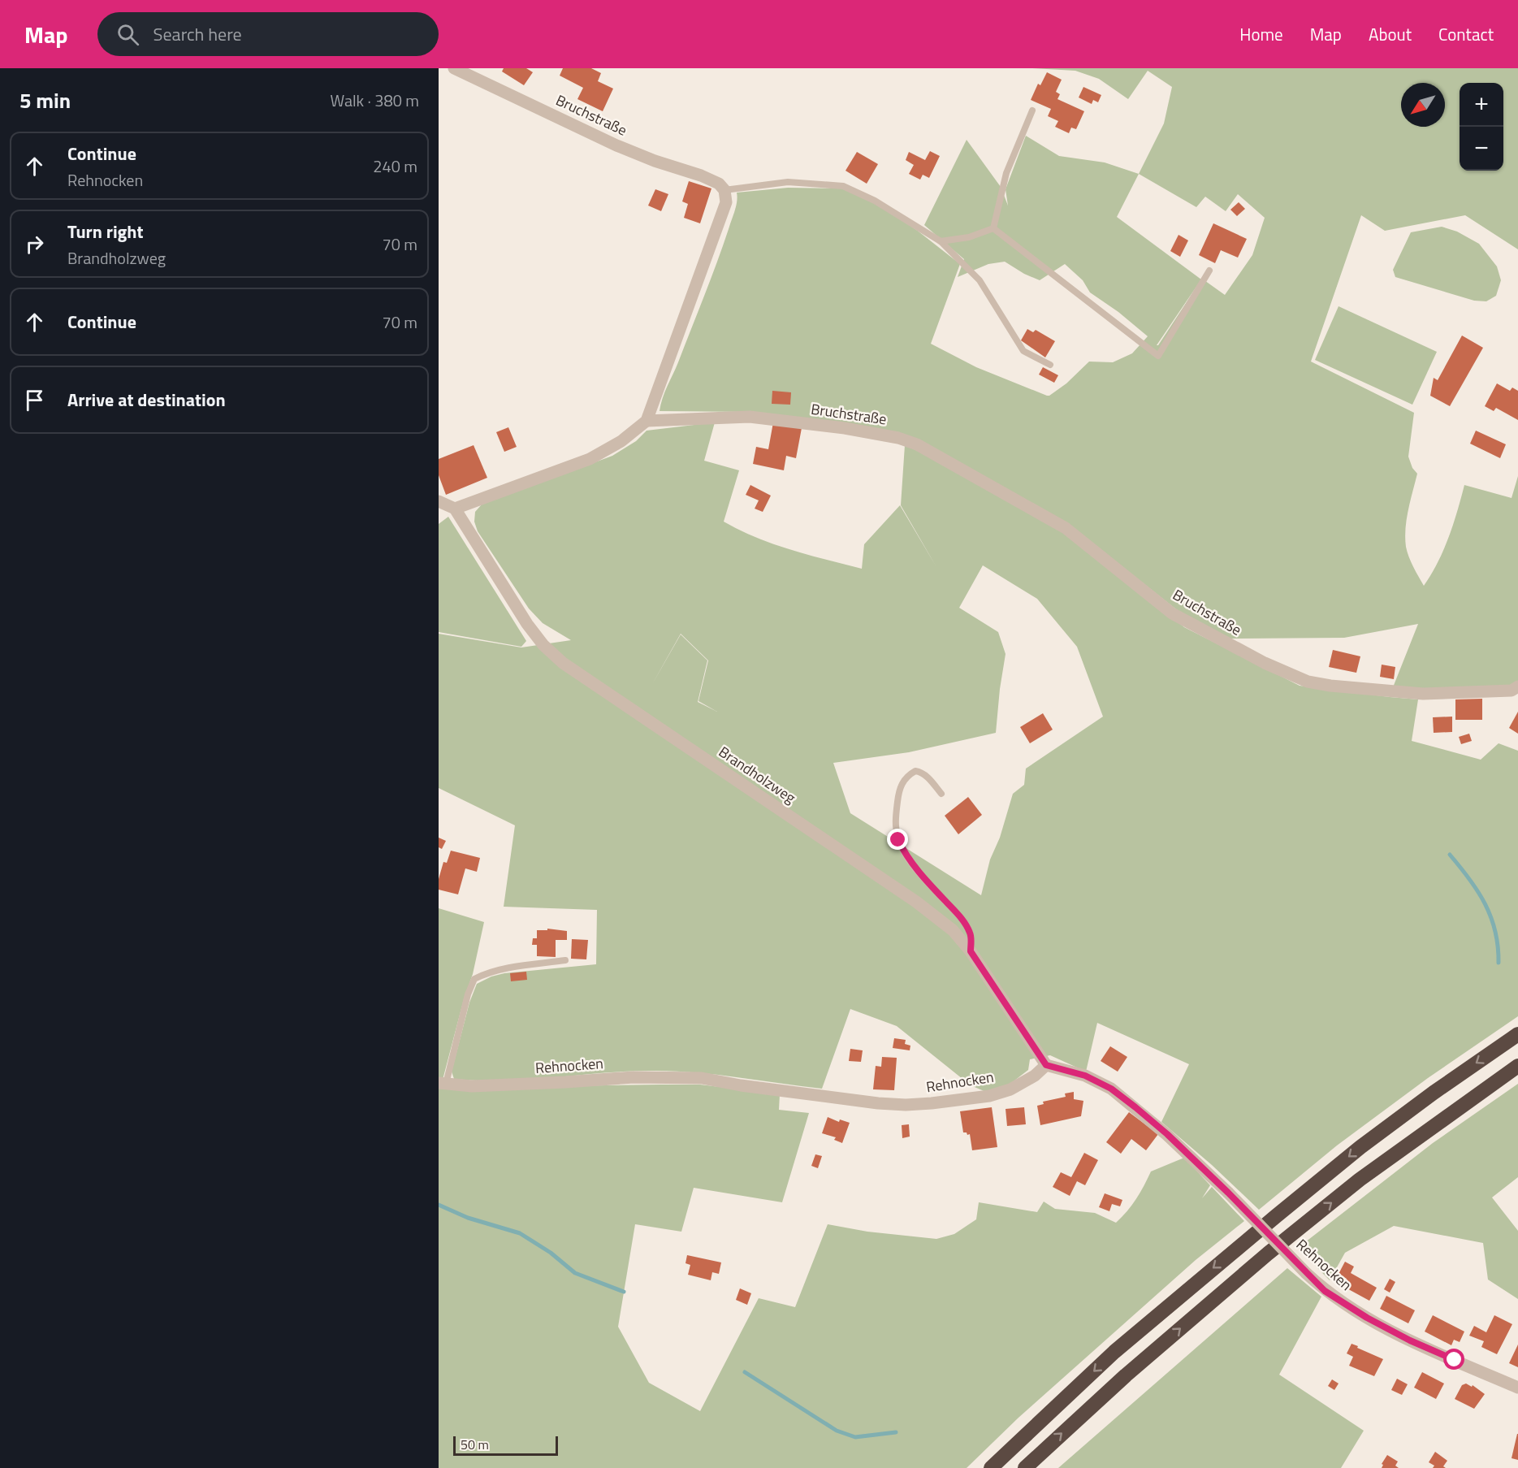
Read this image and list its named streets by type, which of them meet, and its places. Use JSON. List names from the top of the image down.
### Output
{
  "streets": {
    "street": ["Bruchstraße", "Brandholzweg", "Rehnocken"]
  },
  "crossings": [
    ["Brandholzweg", "Rehnocken"]
  ],
  "scale_bar": "50 m",
  "north": "bottom left",
  "page": {
    "header": "Map",
    "search": "Search here",
    "nav": [
      "Home",
      "Map",
      "About",
      "Contact"
    ],
    "heading": ["5 min", "Walk · 380 m"],
    "map_buttons": ["+", "−"],
    "list": [
      ["Continue", "Rehnocken", "240 m"],
      ["Turn right", "Brandholzweg", "70 m"],
      ["Continue", "70 m"],
      "Arrive at destination"
    ],
    "scale": "50 m"
  }
}
